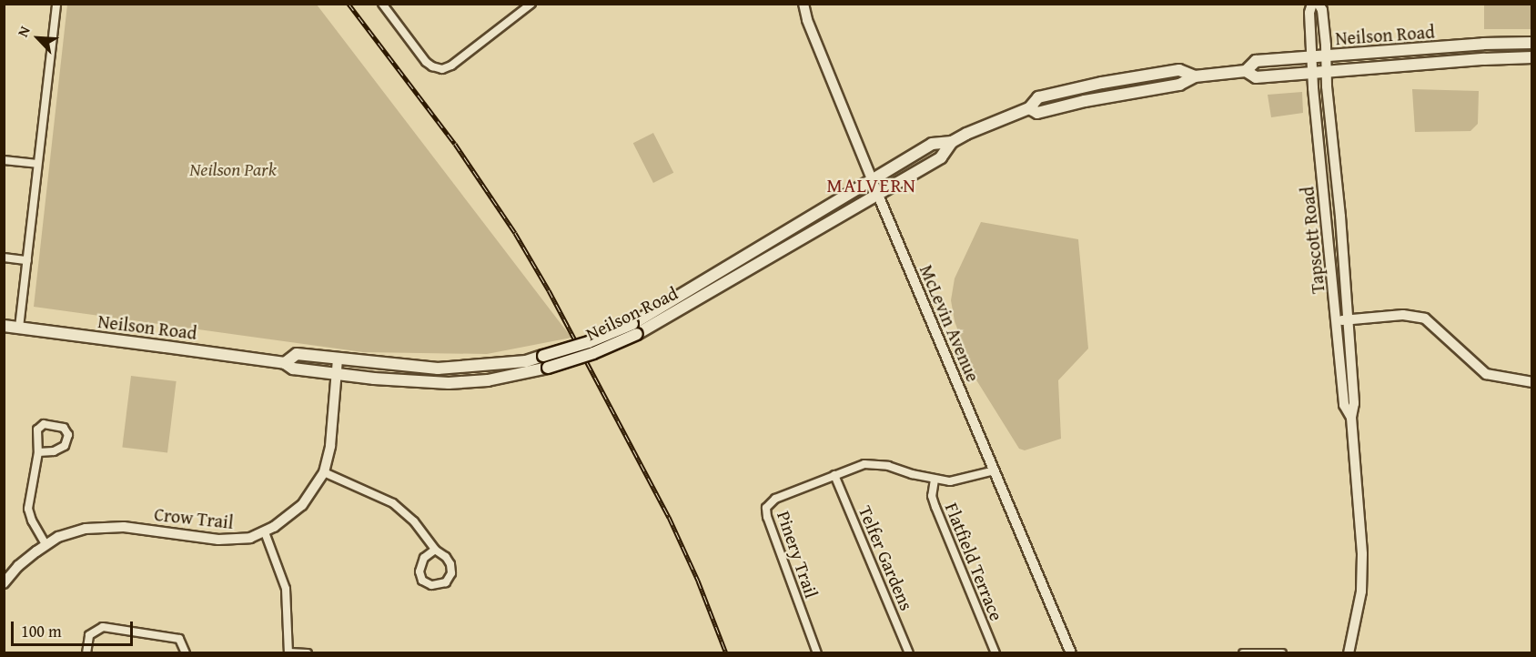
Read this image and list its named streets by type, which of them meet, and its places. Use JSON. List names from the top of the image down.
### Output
{
  "streets": {
    "main road": ["Neilson Road"],
    "street": [
      "Tapscott Road",
      "McLevin Avenue",
      "Crow Trail",
      "Pinery Trail",
      "Telfer Gardens",
      "Flatfield Terrace"
    ]
  },
  "crossings": [
    ["Neilson Road", "Tapscott Road"],
    ["Neilson Road", "McLevin Avenue"],
    ["Neilson Road", "Crow Trail"],
    ["McLevin Avenue", "Pinery Trail"],
    ["Pinery Trail", "Telfer Gardens"],
    ["Pinery Trail", "Flatfield Terrace"]
  ],
  "districts": ["MALVERN"],
  "parks": ["Neilson Park"],
  "scale_bar": "100 m",
  "north": "top left"
}
